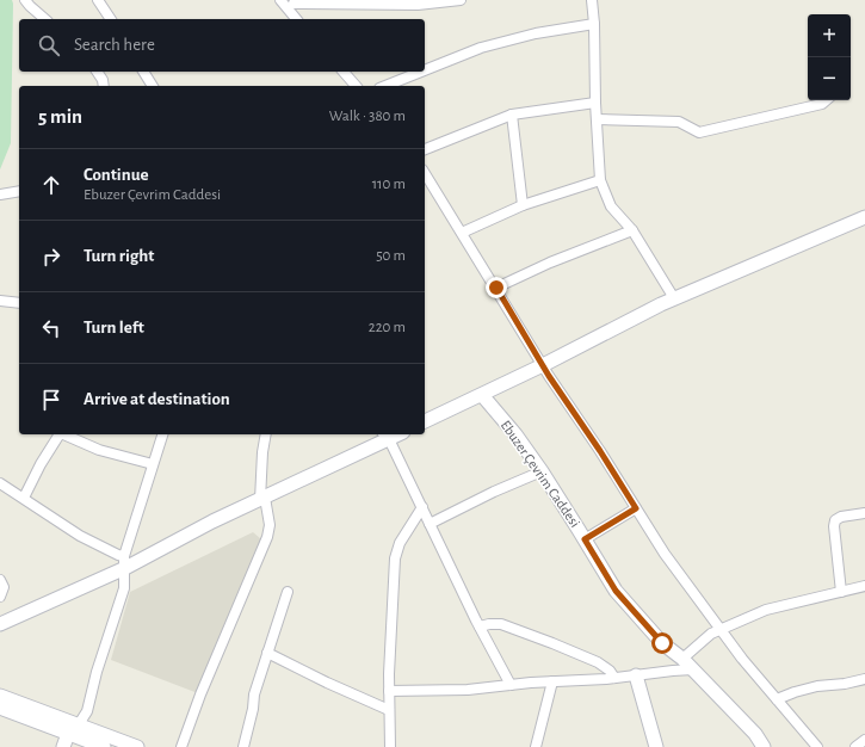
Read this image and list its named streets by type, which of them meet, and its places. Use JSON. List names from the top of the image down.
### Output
{
  "streets": {
    "street": ["Ebuzer Çevrim Caddesi"]
  },
  "page": {
    "map_buttons": ["+", "−"],
    "search": "Search here",
    "heading": ["5 min", "Walk · 380 m"],
    "list": [
      ["Continue", "Ebuzer Çevrim Caddesi", "110 m"],
      ["Turn right", "50 m"],
      ["Turn left", "220 m"],
      "Arrive at destination"
    ]
  }
}
